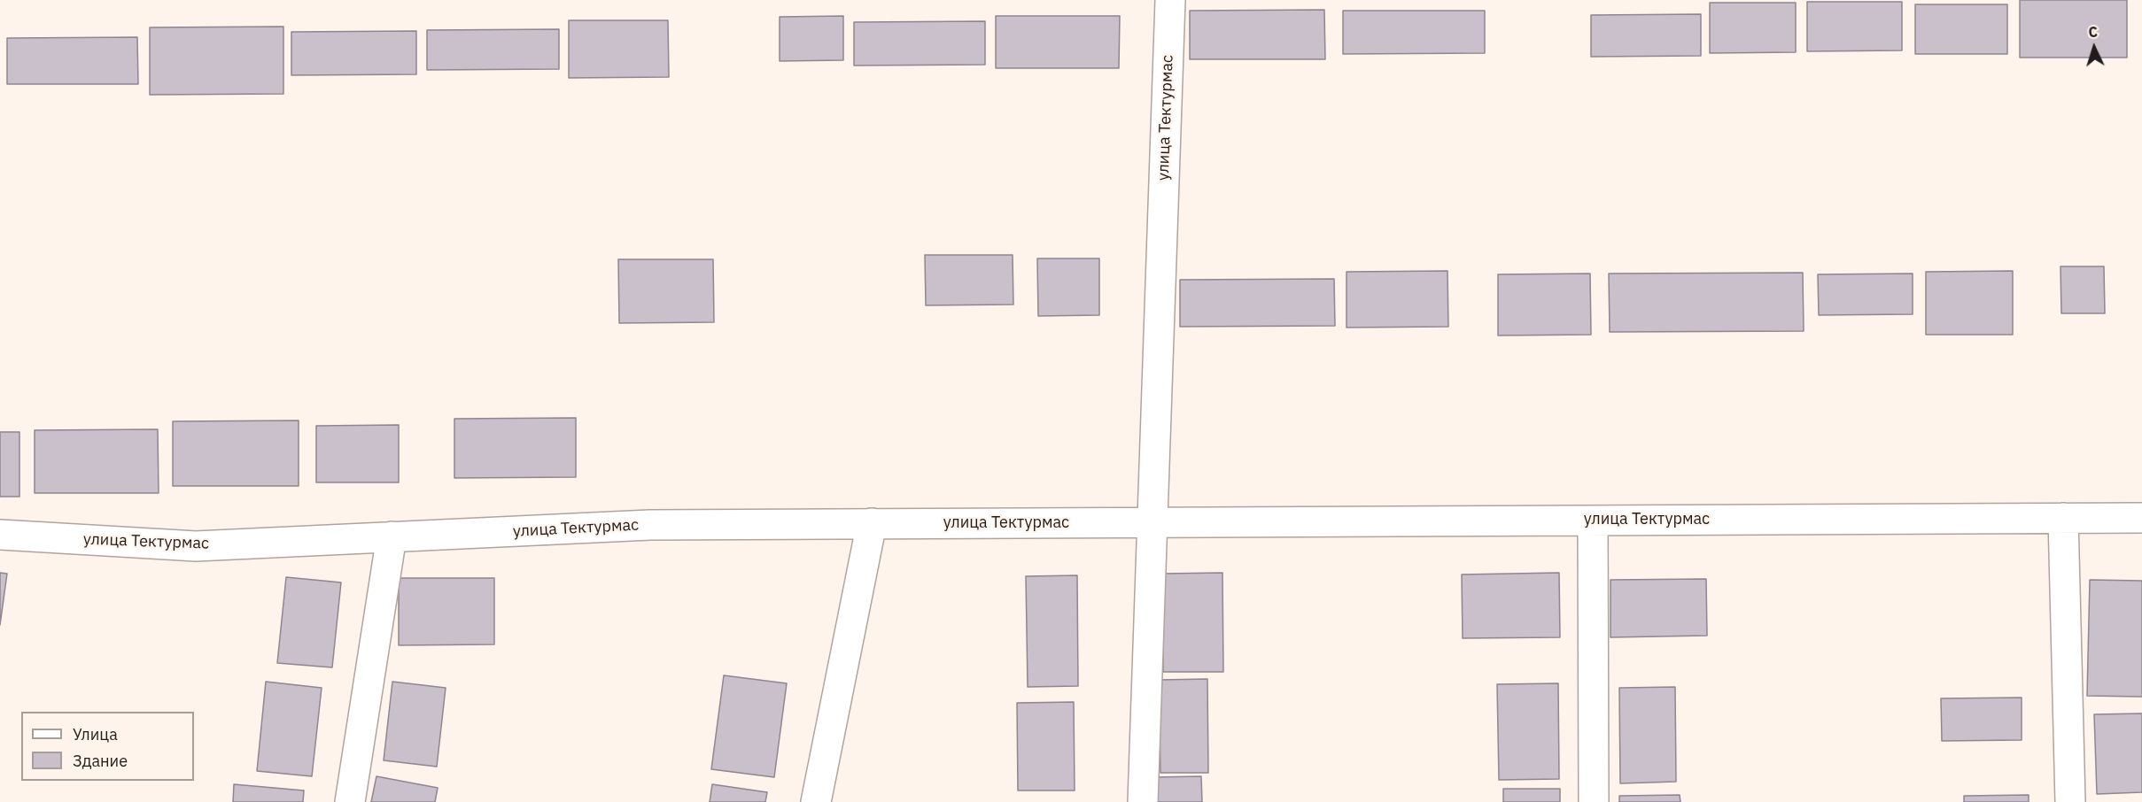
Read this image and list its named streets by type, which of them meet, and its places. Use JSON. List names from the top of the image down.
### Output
{
  "streets": {
    "street": ["улица Тектурмас"]
  },
  "legend": ["Улица", "Здание"],
  "north": "top"
}
